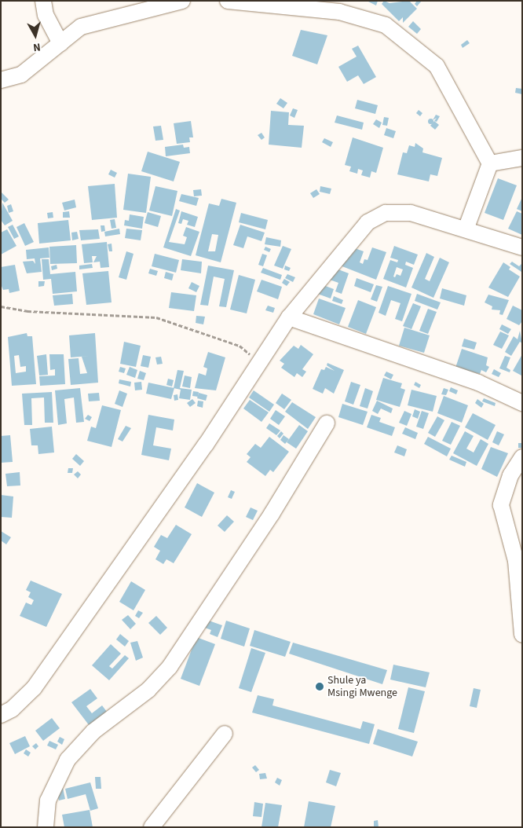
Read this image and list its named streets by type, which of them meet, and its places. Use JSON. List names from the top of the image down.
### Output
{
  "places": ["Shule ya Msingi Mwenge"],
  "north": "bottom"
}
